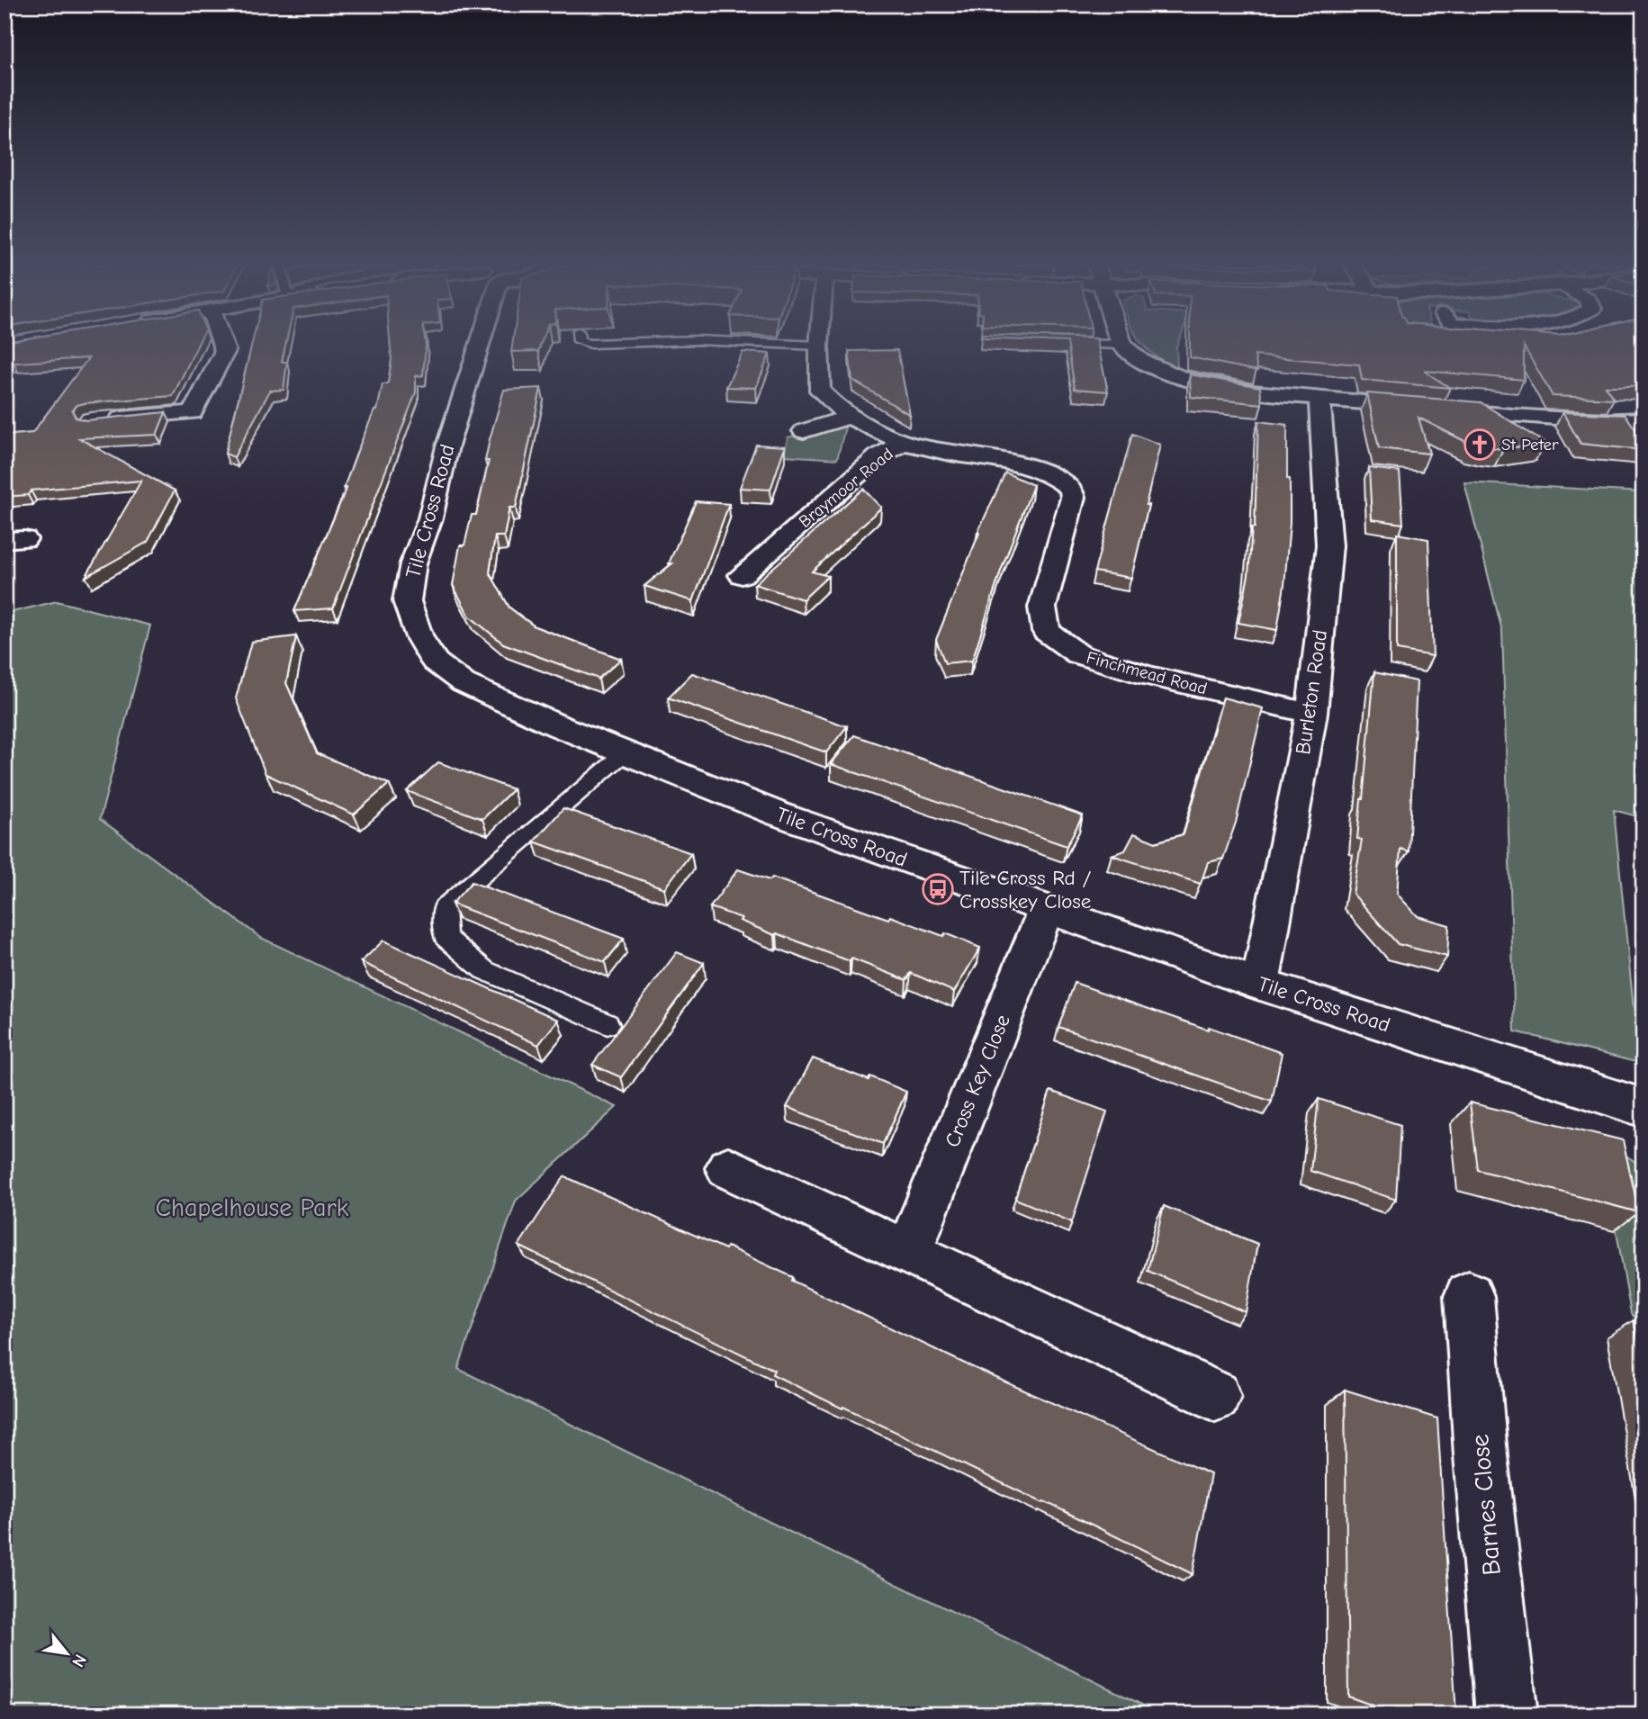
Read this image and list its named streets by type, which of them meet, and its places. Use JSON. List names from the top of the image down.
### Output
{
  "streets": {
    "street": [
      "Braymoor Road",
      "Tile Cross Road",
      "Finchmead Road",
      "Burleton Road",
      "Cross Key Close",
      "Barnes Close"
    ]
  },
  "crossings": [
    ["Braymoor Road", "Finchmead Road"],
    ["Tile Cross Road", "Burleton Road"],
    ["Tile Cross Road", "Cross Key Close"],
    ["Finchmead Road", "Burleton Road"]
  ],
  "parks": ["Chapelhouse Park"],
  "places": {
    "church": ["St Peter"],
    "bus stop": ["Tile Cross Rd / Crosskey Close"]
  },
  "north": "bottom right"
}
